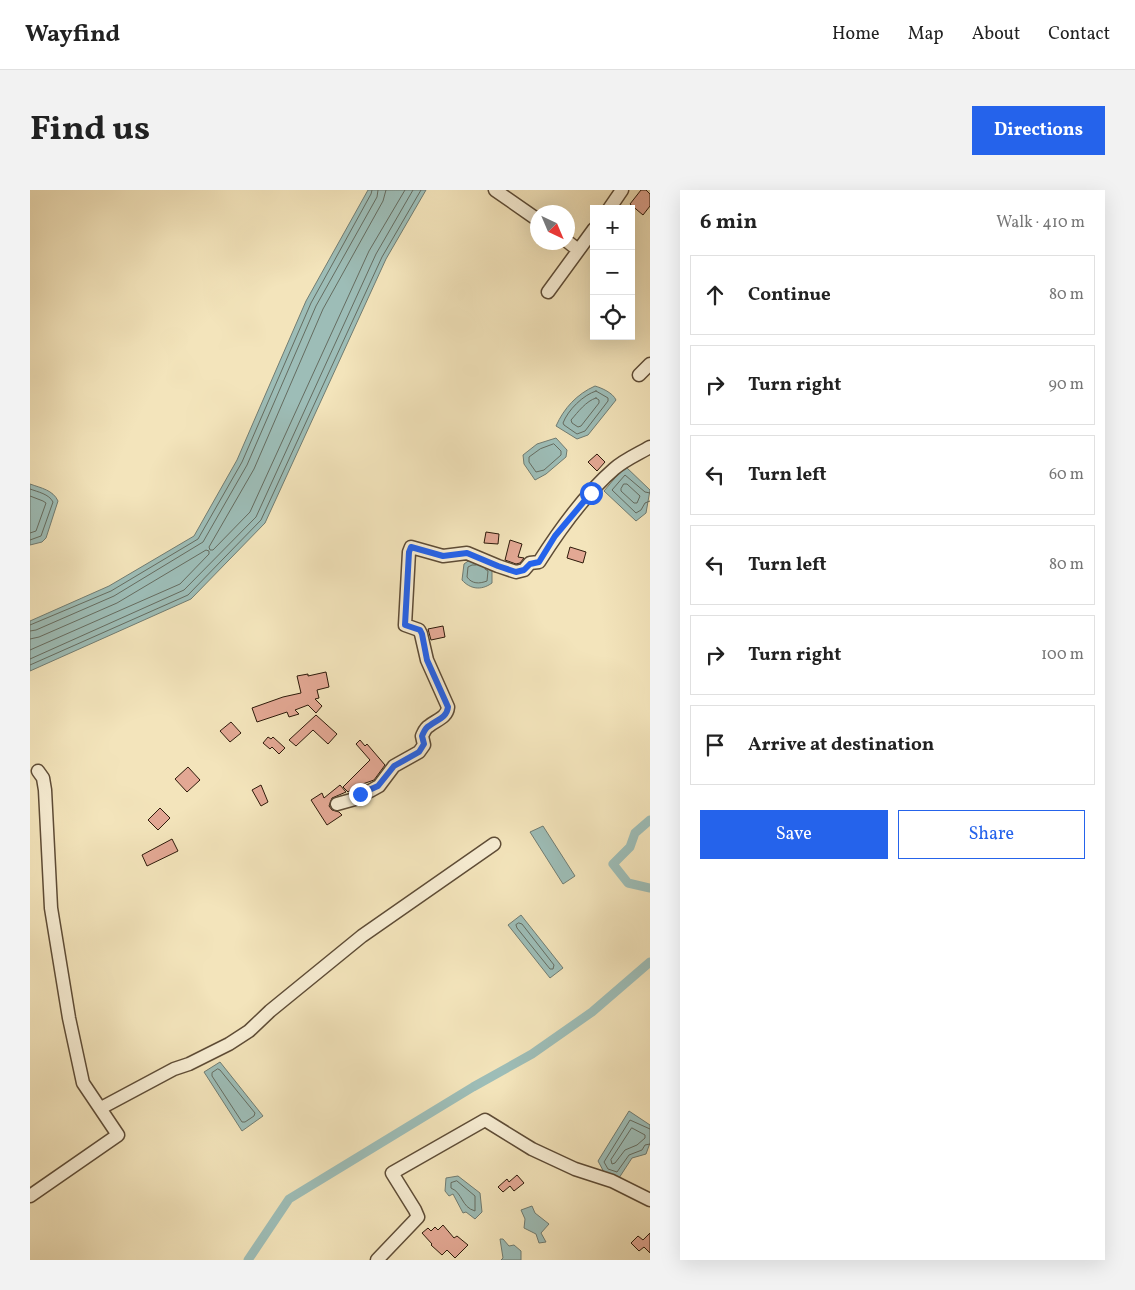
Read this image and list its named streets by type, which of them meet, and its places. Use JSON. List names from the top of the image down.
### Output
{
  "north": "bottom right",
  "page": {
    "header": "Wayfind",
    "nav": [
      "Home",
      "Map",
      "About",
      "Contact"
    ],
    "title": "Find us",
    "buttons": [
      "Directions",
      ["Save", "Share"]
    ],
    "heading": ["6 min", "Walk · 410 m"],
    "map_buttons": ["+", "−"],
    "list": [
      ["Continue", "80 m"],
      ["Turn right", "90 m"],
      ["Turn left", "60 m"],
      ["Turn left", "80 m"],
      ["Turn right", "100 m"],
      "Arrive at destination"
    ]
  }
}
